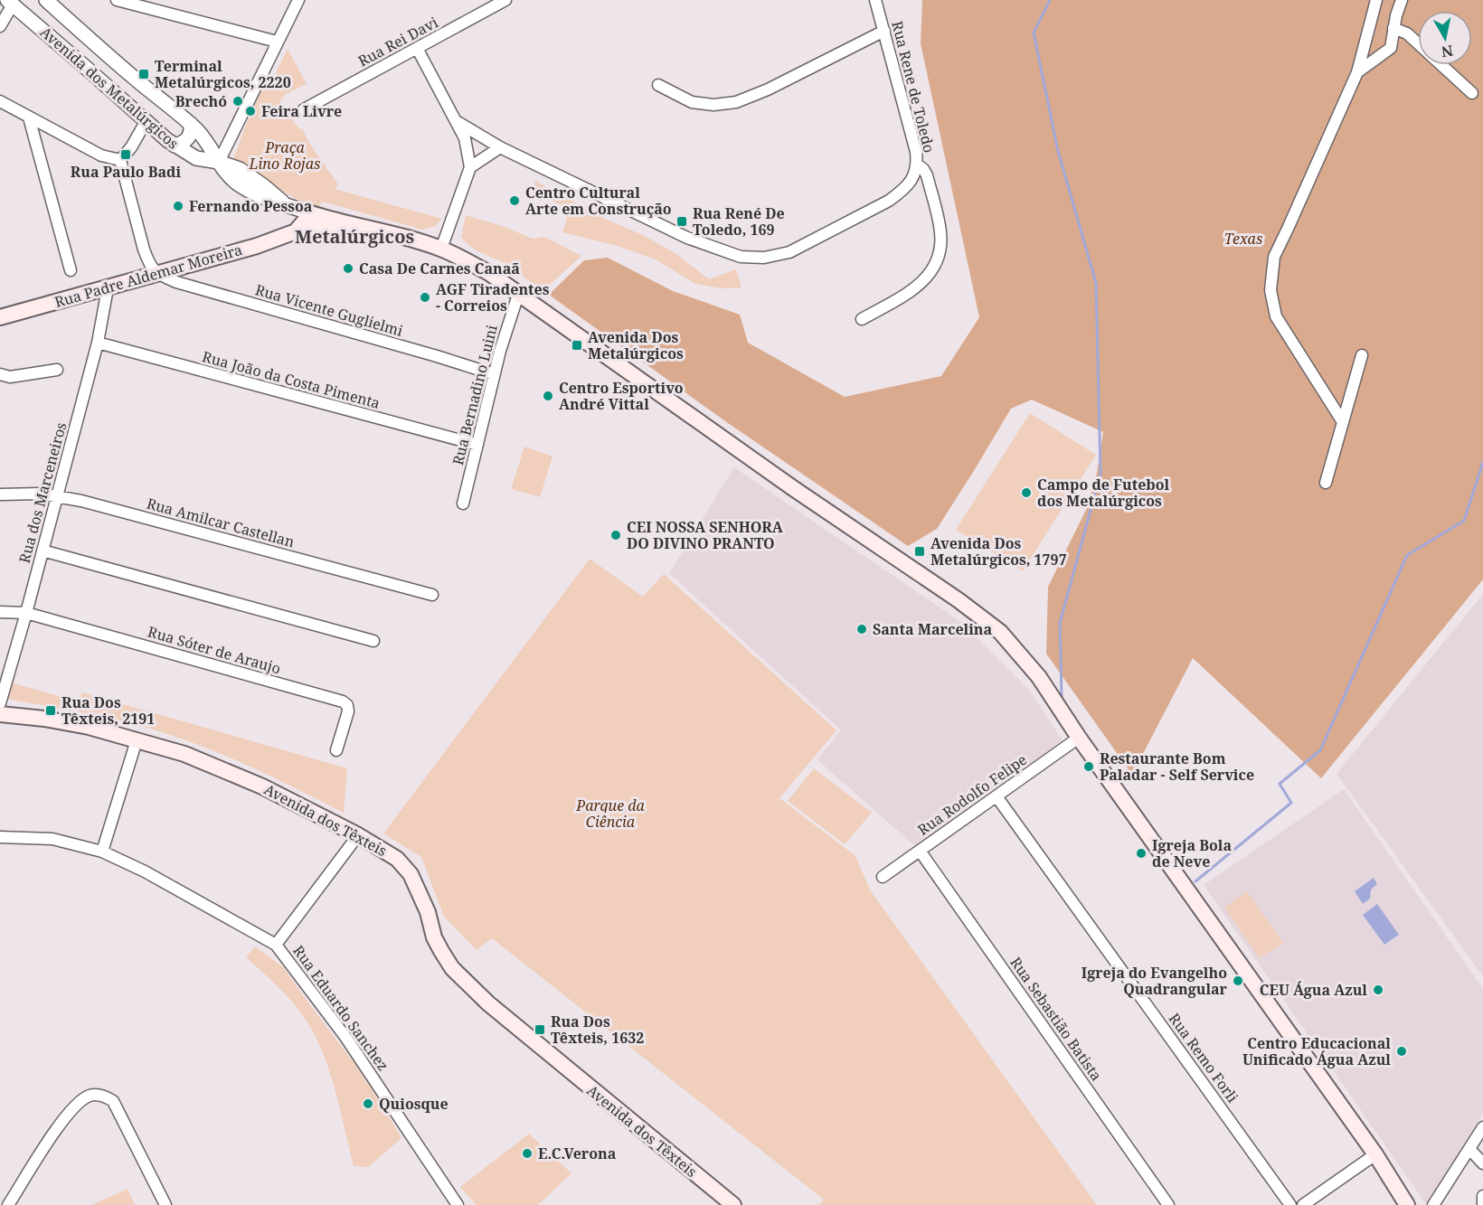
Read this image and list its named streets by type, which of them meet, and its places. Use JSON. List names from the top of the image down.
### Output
{
  "streets": {
    "main road": ["Avenida dos Metalúrgicos", "Rua Padre Aldemar Moreira", "Avenida dos Têxteis"],
    "street": [
      "Rua Rei Davi",
      "Rua Rene de Toledo",
      "Rua Vicente Guglielmi",
      "Rua João da Costa Pimenta",
      "Rua Bernadino Luini",
      "Rua dos Marceneiros",
      "Rua Amilcar Castellan",
      "Rua Sóter de Araujo",
      "Rua Rodolfo Felipe",
      "Rua Eduardo Sanchez",
      "Rua Sebastião Batista",
      "Rua Remo Forli"
    ]
  },
  "crossings": [
    ["Avenida dos Metalúrgicos", "Rua Padre Aldemar Moreira"],
    ["Avenida dos Metalúrgicos", "Rua Bernadino Luini"],
    ["Avenida dos Metalúrgicos", "Rua Rodolfo Felipe"],
    ["Rua Padre Aldemar Moreira", "Rua Vicente Guglielmi"],
    ["Rua Padre Aldemar Moreira", "Rua dos Marceneiros"],
    ["Rua Vicente Guglielmi", "Rua Bernadino Luini"],
    ["Rua João da Costa Pimenta", "Rua Bernadino Luini"],
    ["Rua João da Costa Pimenta", "Rua dos Marceneiros"],
    ["Rua dos Marceneiros", "Rua Amilcar Castellan"],
    ["Rua dos Marceneiros", "Rua Sóter de Araujo"],
    ["Rua Rodolfo Felipe", "Rua Sebastião Batista"],
    ["Rua Rodolfo Felipe", "Rua Remo Forli"]
  ],
  "districts": ["Metalúrgicos"],
  "parks": ["Praça Lino Rojas", "Texas", "Parque da Ciência"],
  "places": {
    "transit": [
      "Terminal Metalúrgicos, 2220",
      "Rua Paulo Badi",
      "Rua René De Toledo, 169",
      "Avenida Dos Metalúrgicos",
      "Avenida Dos Metalúrgicos, 1797",
      "Rua Dos Têxteis, 2191",
      "Rua Dos Têxteis, 1632"
    ],
    "other": [
      "Brechó",
      "Feira Livre",
      "Centro Cultural Arte em Construção",
      "Fernando Pessoa",
      "Casa De Carnes Canaã",
      "AGF Tiradentes - Correios",
      "Centro Esportivo André Vittal",
      "Campo de Futebol dos Metalúrgicos",
      "CEI NOSSA SENHORA DO DIVINO PRANTO",
      "Santa Marcelina",
      "Restaurante Bom Paladar - Self Service",
      "Igreja Bola de Neve",
      "Igreja do Evangelho Quadrangular",
      "CEU Água Azul",
      "Centro Educacional Unificado Água Azul",
      "Quiosque",
      "E.C.Verona"
    ]
  },
  "north": "bottom"
}
